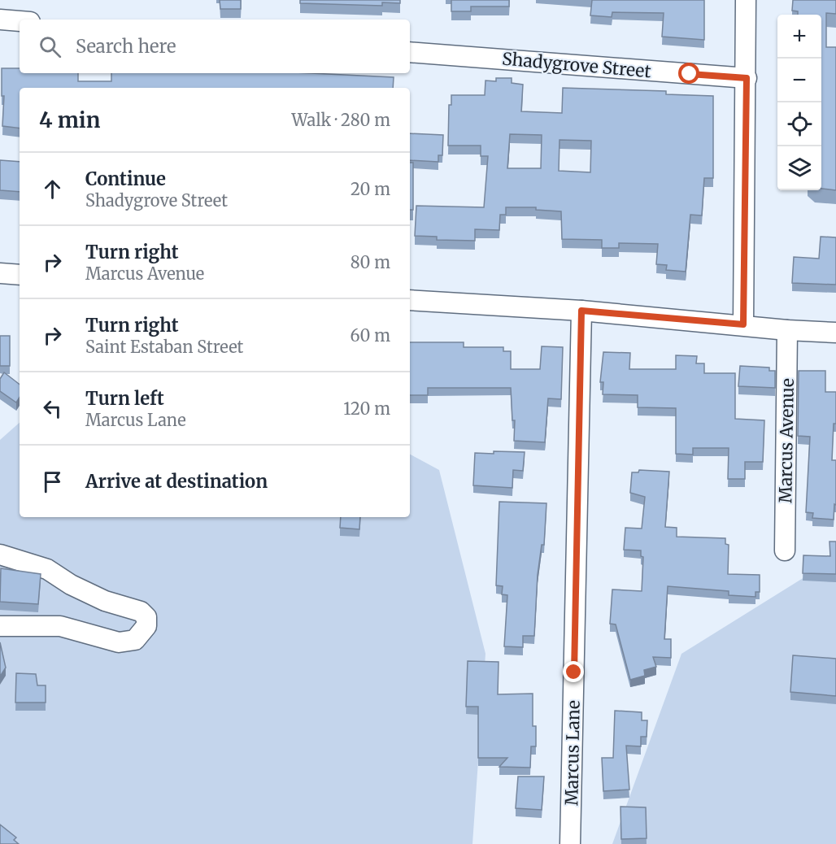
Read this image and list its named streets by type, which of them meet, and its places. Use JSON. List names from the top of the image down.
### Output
{
  "streets": {
    "street": ["Shadygrove Street", "Marcus Avenue", "Marcus Lane"]
  },
  "page": {
    "map_buttons": ["+", "−"],
    "search": "Search here",
    "heading": ["4 min", "Walk · 280 m"],
    "list": [
      ["Continue", "Shadygrove Street", "20 m"],
      ["Turn right", "Marcus Avenue", "80 m"],
      ["Turn right", "Saint Estaban Street", "60 m"],
      ["Turn left", "Marcus Lane", "120 m"],
      "Arrive at destination"
    ]
  }
}
